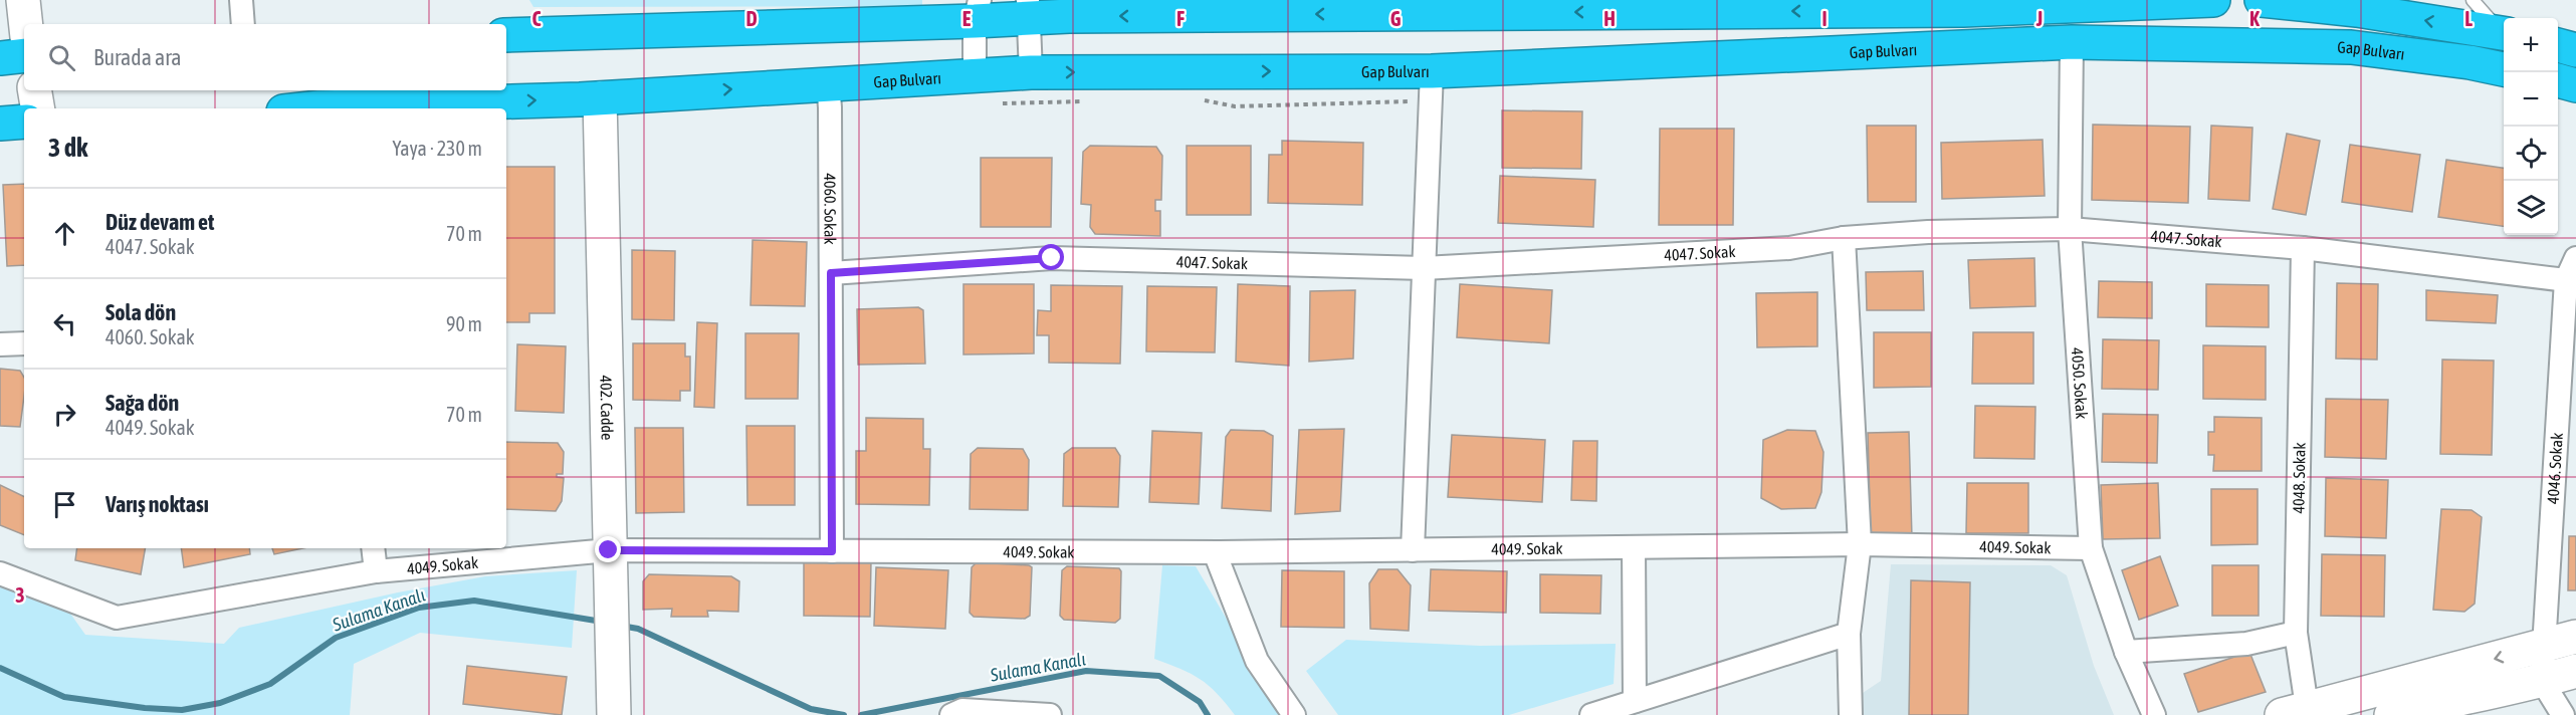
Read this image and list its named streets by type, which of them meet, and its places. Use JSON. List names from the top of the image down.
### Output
{
  "streets": {
    "highway": ["Gap Bulvarı"],
    "street": [
      "4060. Sokak",
      "4047. Sokak",
      "4050. Sokak",
      "402. Cadde",
      "4046. Sokak",
      "4048. Sokak",
      "4049. Sokak"
    ]
  },
  "crossings": [
    ["Gap Bulvarı", "4060. Sokak"],
    ["Gap Bulvarı", "4050. Sokak"],
    ["Gap Bulvarı", "402. Cadde"],
    ["4060. Sokak", "4047. Sokak"],
    ["4060. Sokak", "4049. Sokak"],
    ["4047. Sokak", "4050. Sokak"],
    ["4047. Sokak", "4046. Sokak"],
    ["4047. Sokak", "4048. Sokak"],
    ["4050. Sokak", "4049. Sokak"],
    ["402. Cadde", "4049. Sokak"]
  ],
  "water": ["Sulama Kanalı"],
  "page": {
    "map_buttons": ["+", "−"],
    "search": "Burada ara",
    "heading": ["3 dk", "Yaya · 230 m"],
    "list": [
      ["Düz devam et", "4047. Sokak", "70 m"],
      ["Sola dön", "4060. Sokak", "90 m"],
      ["Sağa dön", "4049. Sokak", "70 m"],
      "Varış noktası"
    ]
  },
  "grid": {
    "columns": [
      "C",
      "D",
      "E",
      "F",
      "G",
      "H",
      "I",
      "J",
      "K",
      "L"
    ],
    "rows": ["3"]
  }
}
